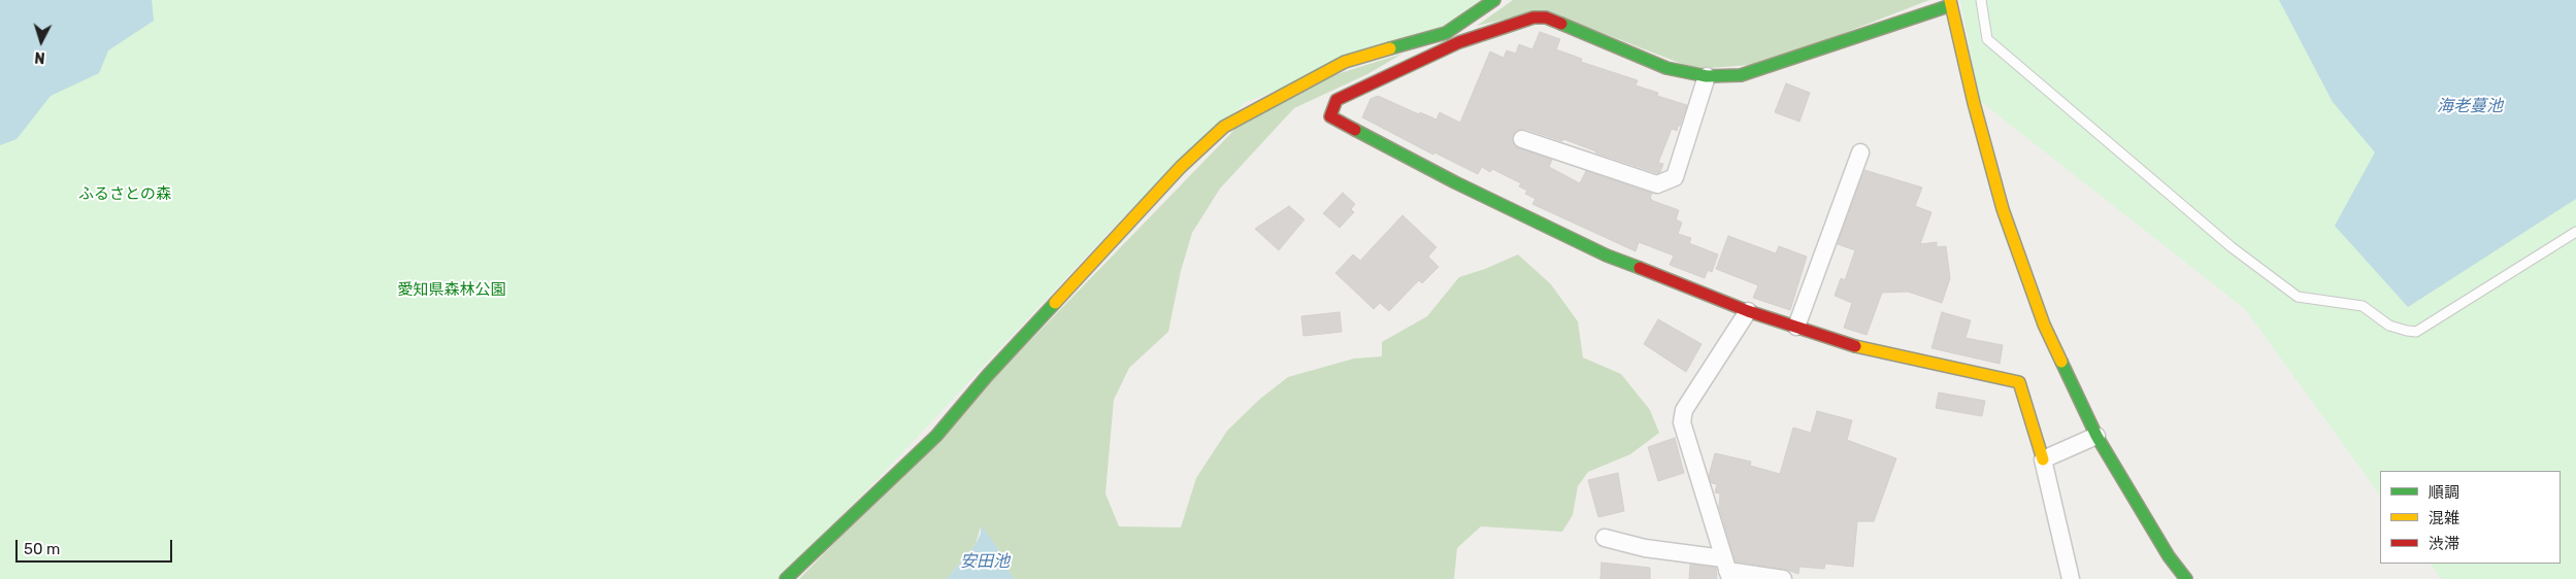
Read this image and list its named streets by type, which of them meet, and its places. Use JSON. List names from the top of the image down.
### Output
{
  "water": ["海老蔓池", "安田池"],
  "parks": ["ふるさとの森", "愛知県森林公園"],
  "legend": ["順調", "混雑", "渋滞"],
  "scale_bar": "50 m",
  "north": "bottom"
}
